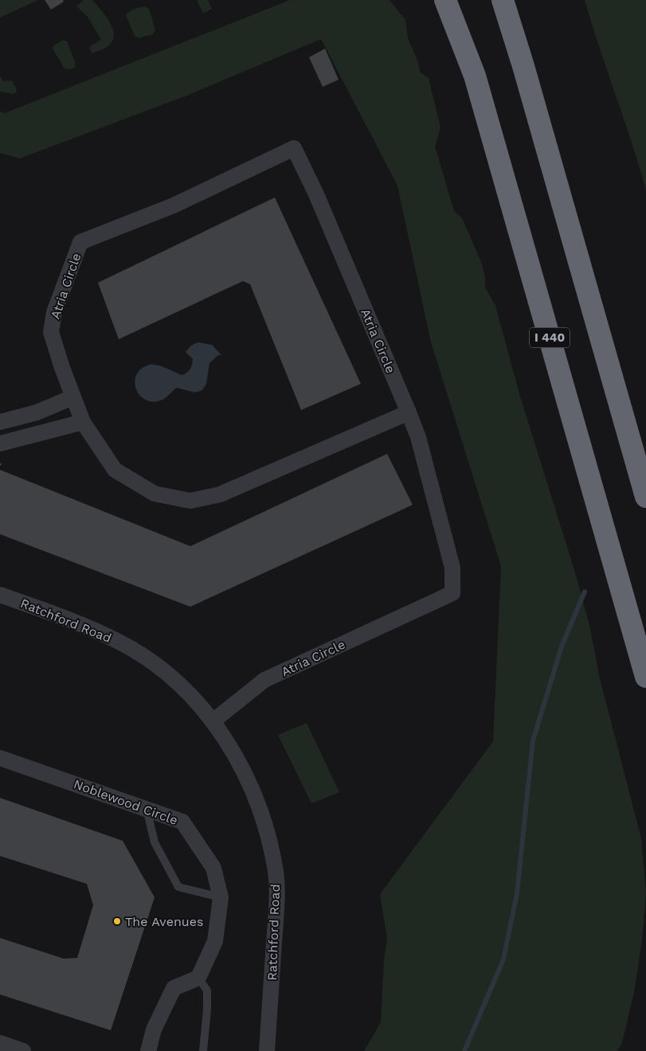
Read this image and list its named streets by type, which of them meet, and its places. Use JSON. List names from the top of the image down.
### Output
{
  "streets": {
    "highway": ["I 440"],
    "street": ["Atria Circle", "Ratchford Road", "Noblewood Circle"]
  },
  "crossings": [
    ["Atria Circle", "Ratchford Road"]
  ],
  "places": ["The Avenues"]
}
